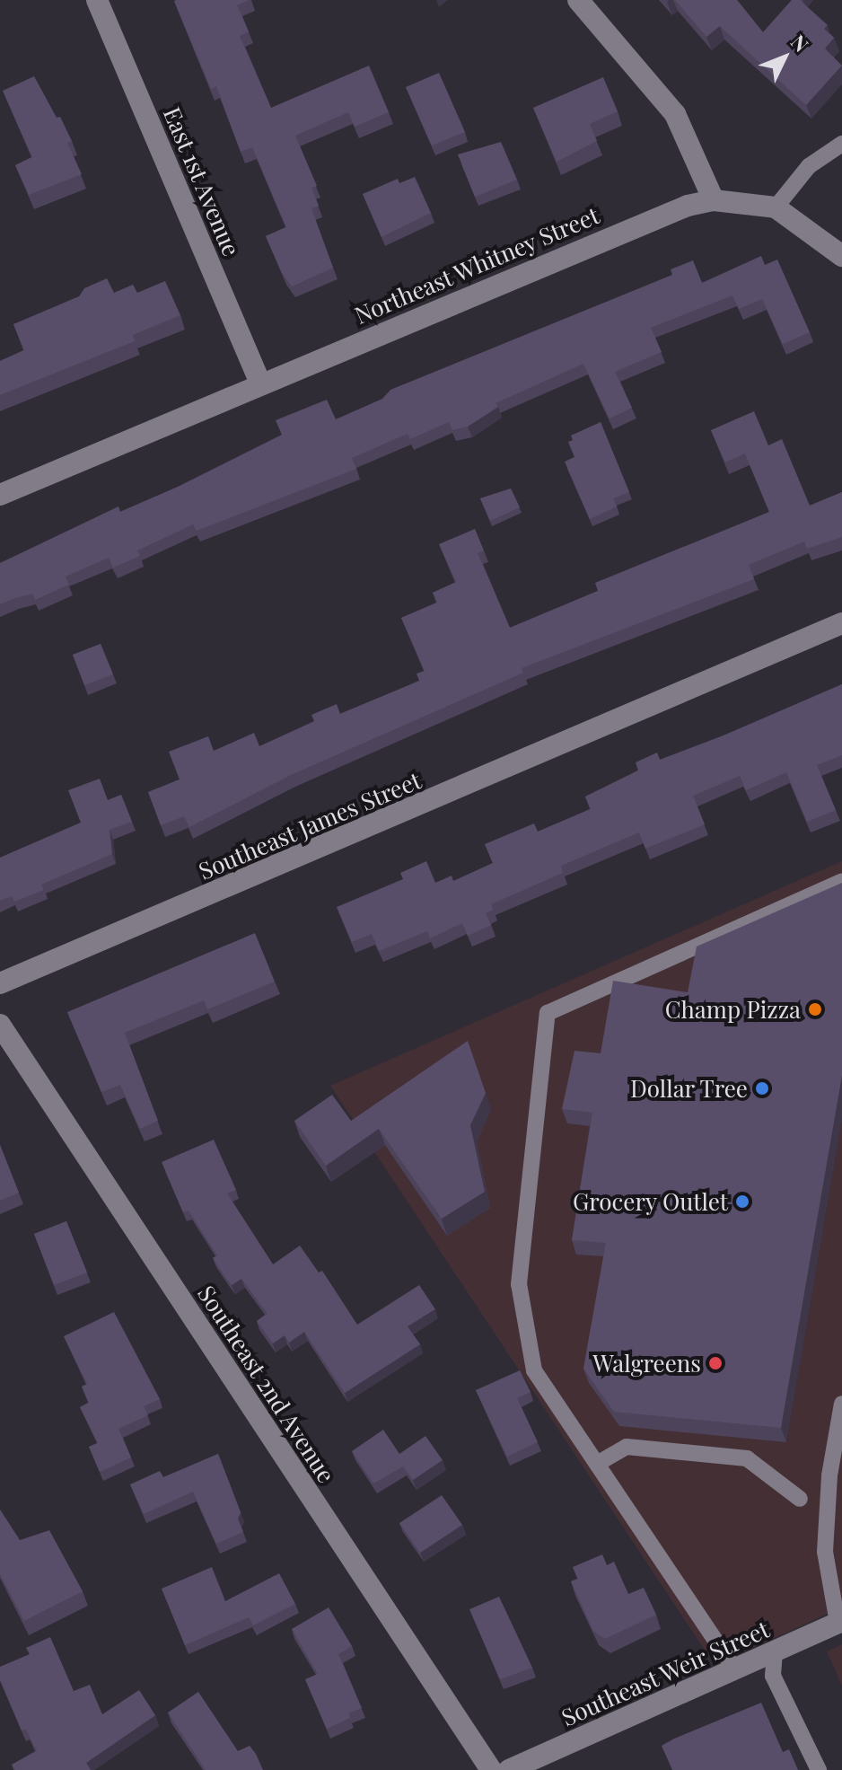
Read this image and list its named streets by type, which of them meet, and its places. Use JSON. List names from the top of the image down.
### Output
{
  "streets": {
    "street": [
      "East 1st Avenue",
      "Northeast Whitney Street",
      "Southeast James Street",
      "Southeast 2nd Avenue",
      "Southeast Weir Street"
    ]
  },
  "crossings": [
    ["East 1st Avenue", "Northeast Whitney Street"]
  ],
  "places": [
    "Champ Pizza",
    "Dollar Tree",
    "Grocery Outlet",
    "Walgreens"
  ],
  "north": "top right"
}
